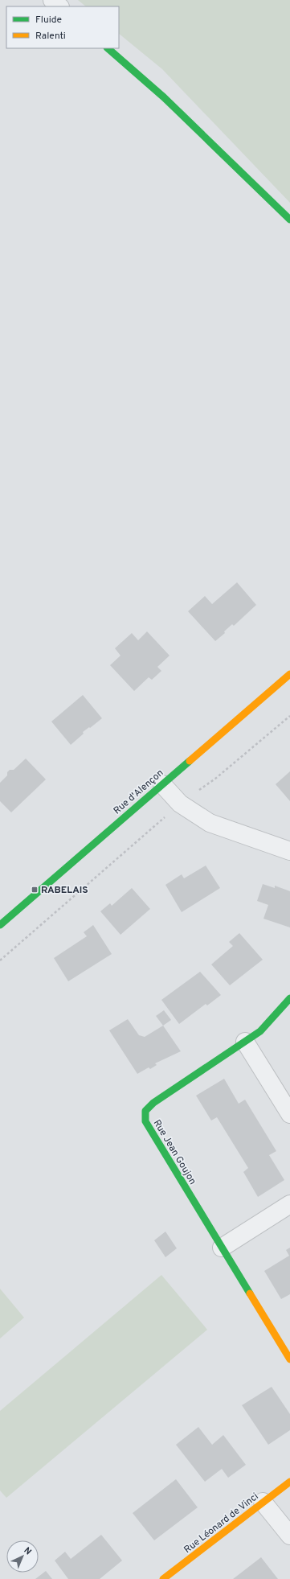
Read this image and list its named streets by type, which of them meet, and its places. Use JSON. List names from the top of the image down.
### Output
{
  "streets": {
    "street": ["Rue d'Alençon", "Rue Jean Goujon", "Rue Léonard de Vinci"]
  },
  "places": {
    "transit": ["RABELAIS"]
  },
  "legend": ["Fluide", "Ralenti"],
  "north": "top right"
}
